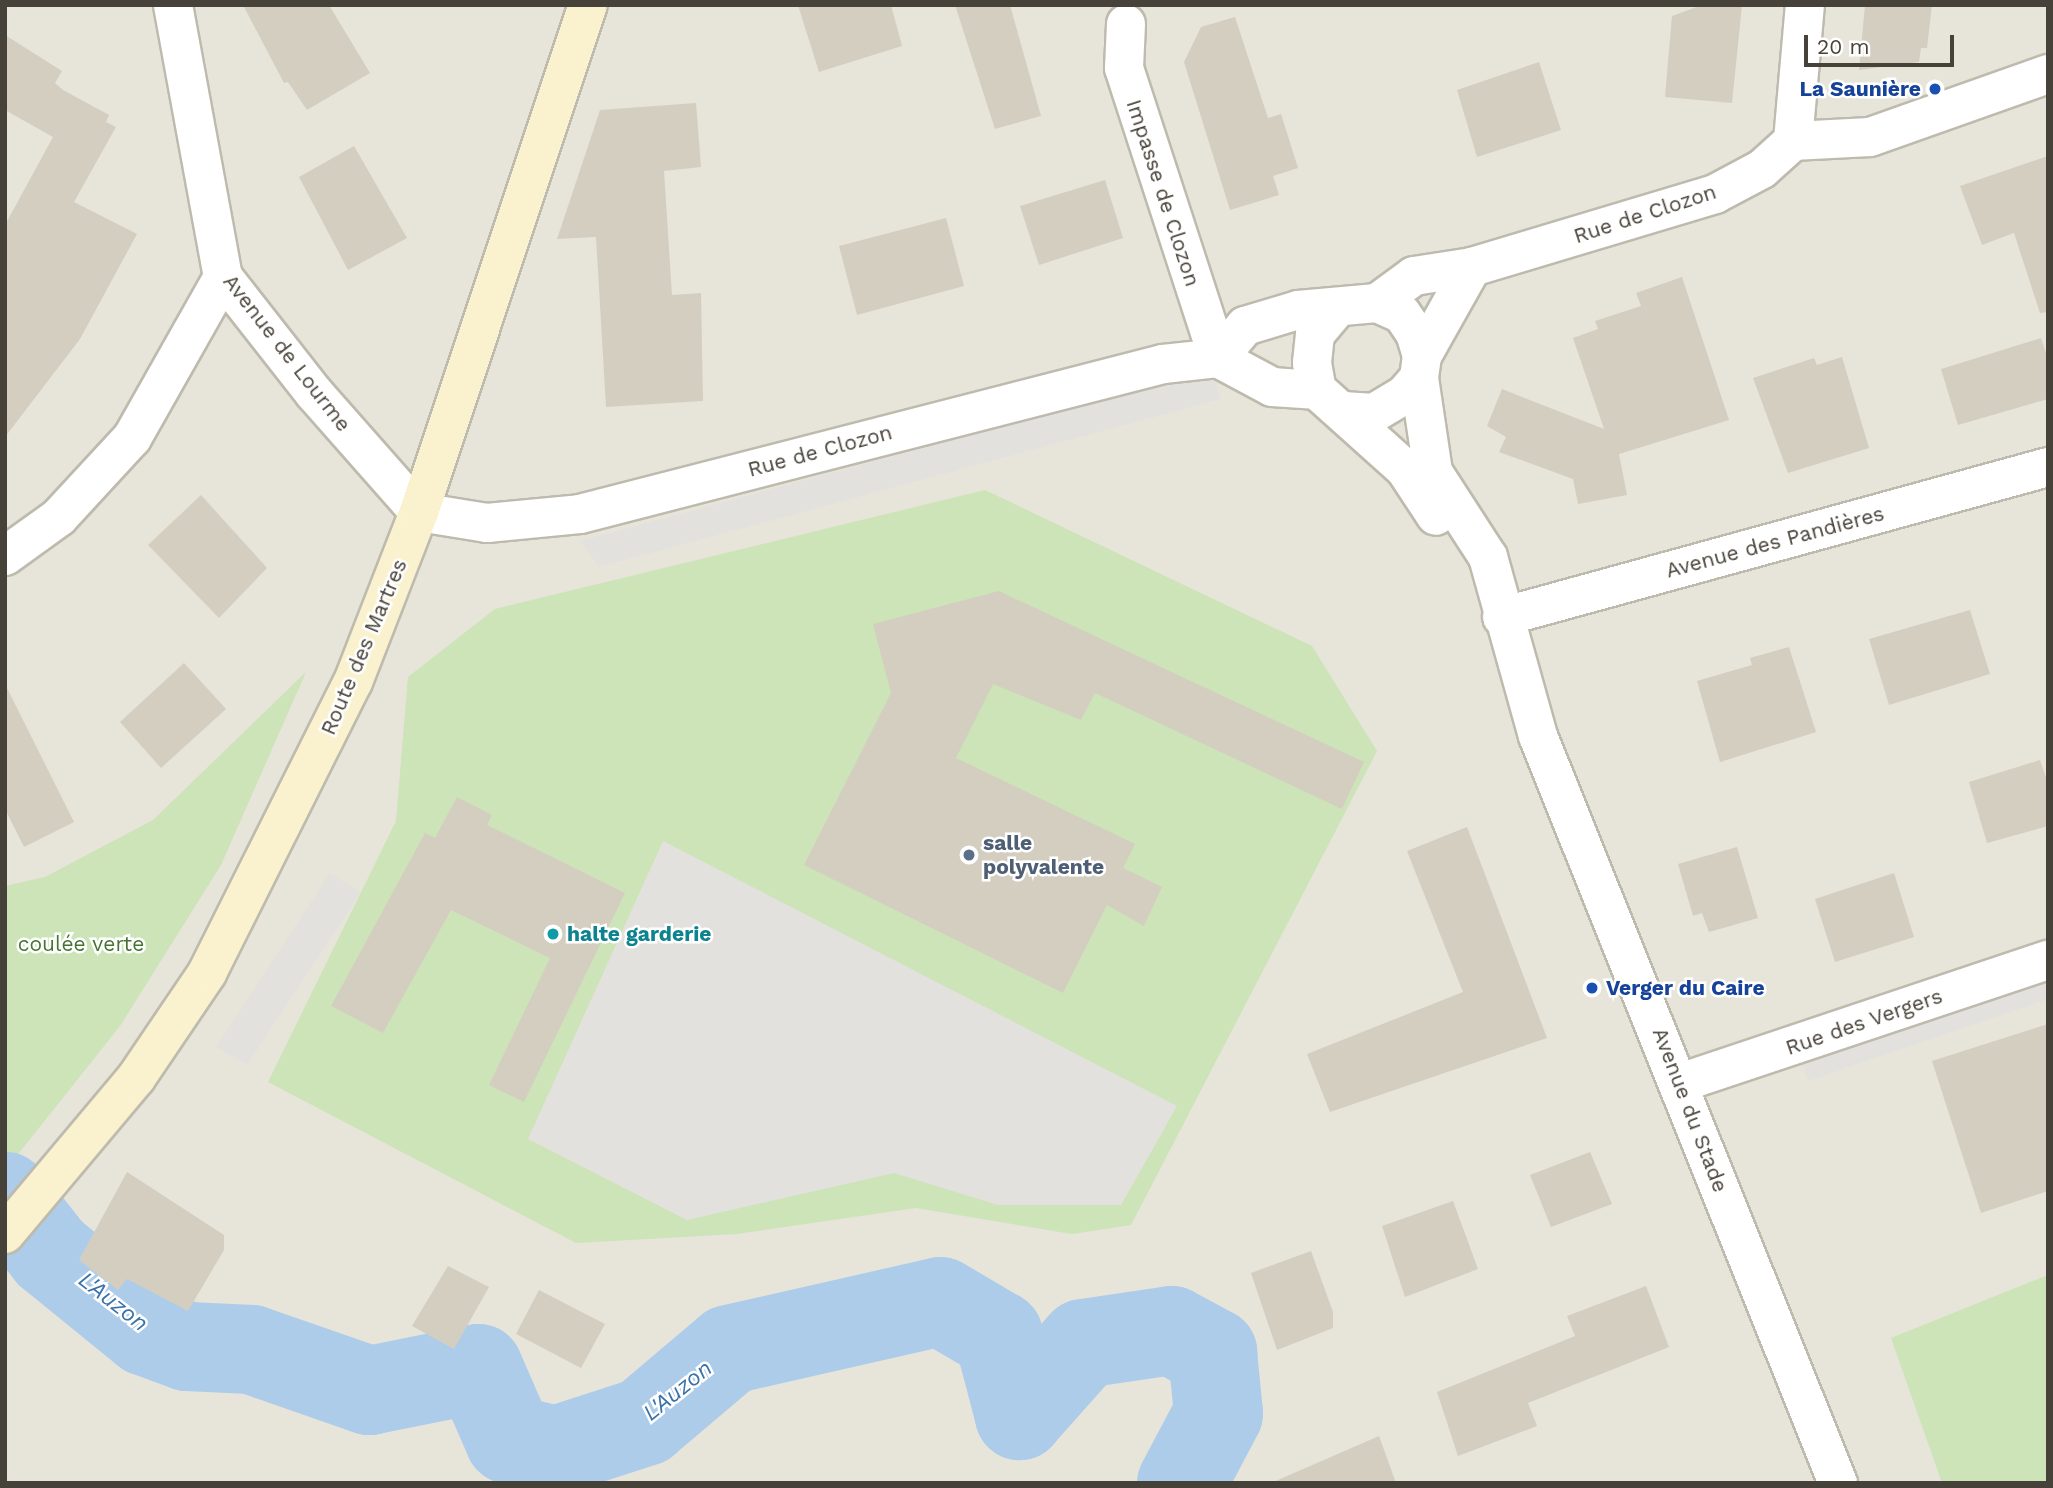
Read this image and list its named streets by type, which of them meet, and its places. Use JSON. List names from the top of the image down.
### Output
{
  "streets": {
    "main road": ["Route des Martres"],
    "street": [
      "Impasse de Clozon",
      "Rue de Clozon",
      "Avenue de Lourme",
      "Avenue des Pandières",
      "Rue des Vergers",
      "Avenue du Stade"
    ]
  },
  "crossings": [
    ["Impasse de Clozon", "Rue de Clozon"],
    ["Rue de Clozon", "Avenue de Lourme"],
    ["Rue de Clozon", "Route des Martres"],
    ["Rue de Clozon", "Avenue du Stade"],
    ["Avenue de Lourme", "Route des Martres"],
    ["Avenue des Pandières", "Avenue du Stade"],
    ["Rue des Vergers", "Avenue du Stade"]
  ],
  "water": ["L'Auzon"],
  "parks": ["coulée verte"],
  "places": [
    "La Saunière",
    "salle polyvalente",
    "halte garderie",
    "Verger du Caire"
  ],
  "scale_bar": "20 m"
}
